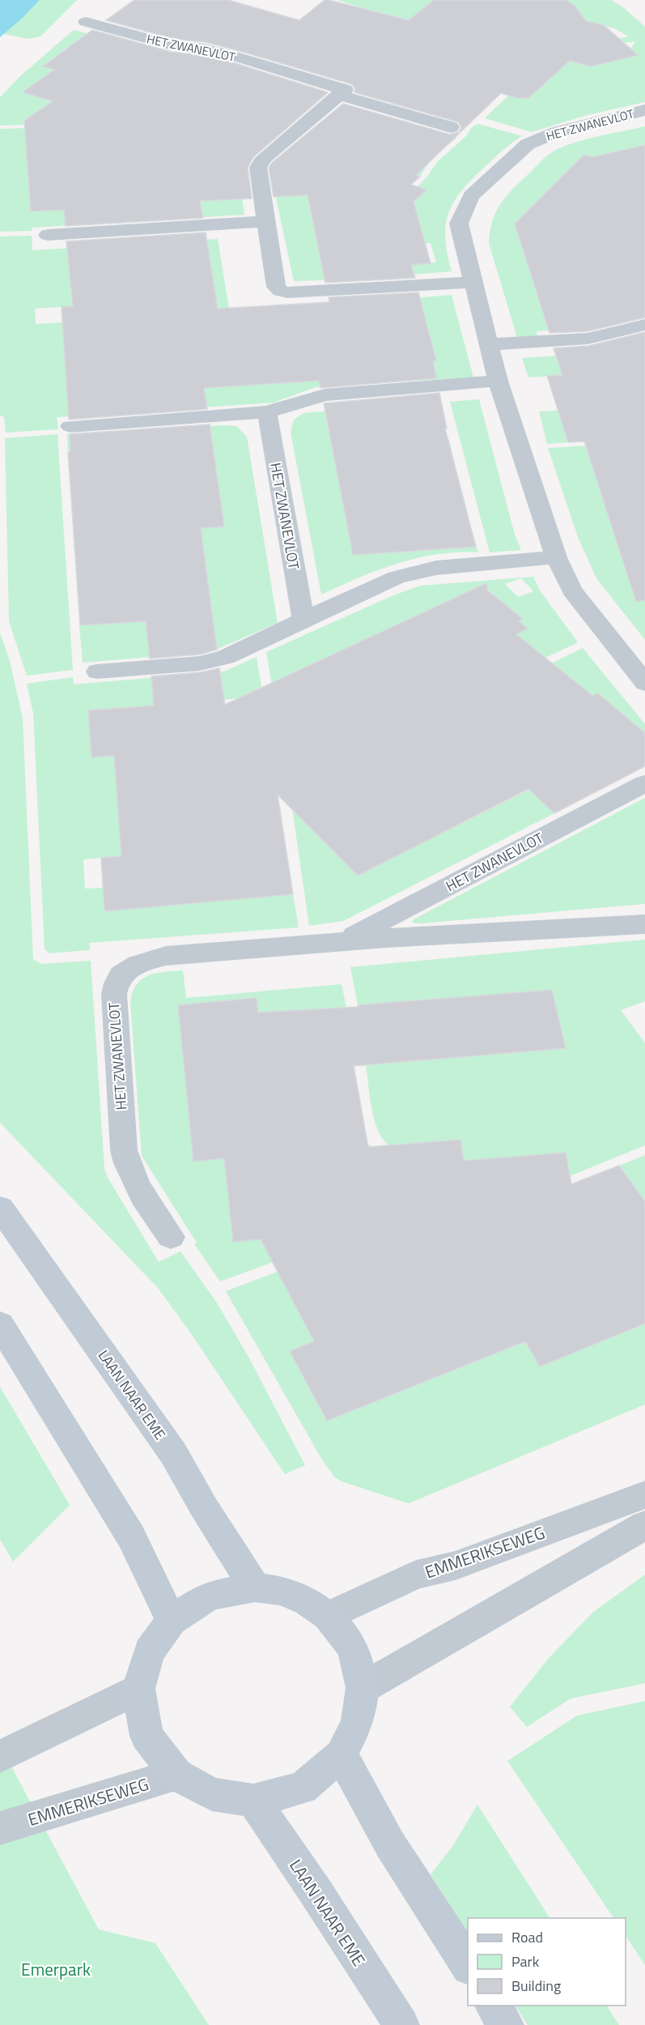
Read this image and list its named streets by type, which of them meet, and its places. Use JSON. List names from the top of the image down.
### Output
{
  "streets": {
    "street": ["HET ZWANEVLOT", "LAAN NAAR EME", "EMMERIKSEWEG"]
  },
  "parks": ["Emerpark"],
  "legend": ["Road", "Park", "Building"]
}
